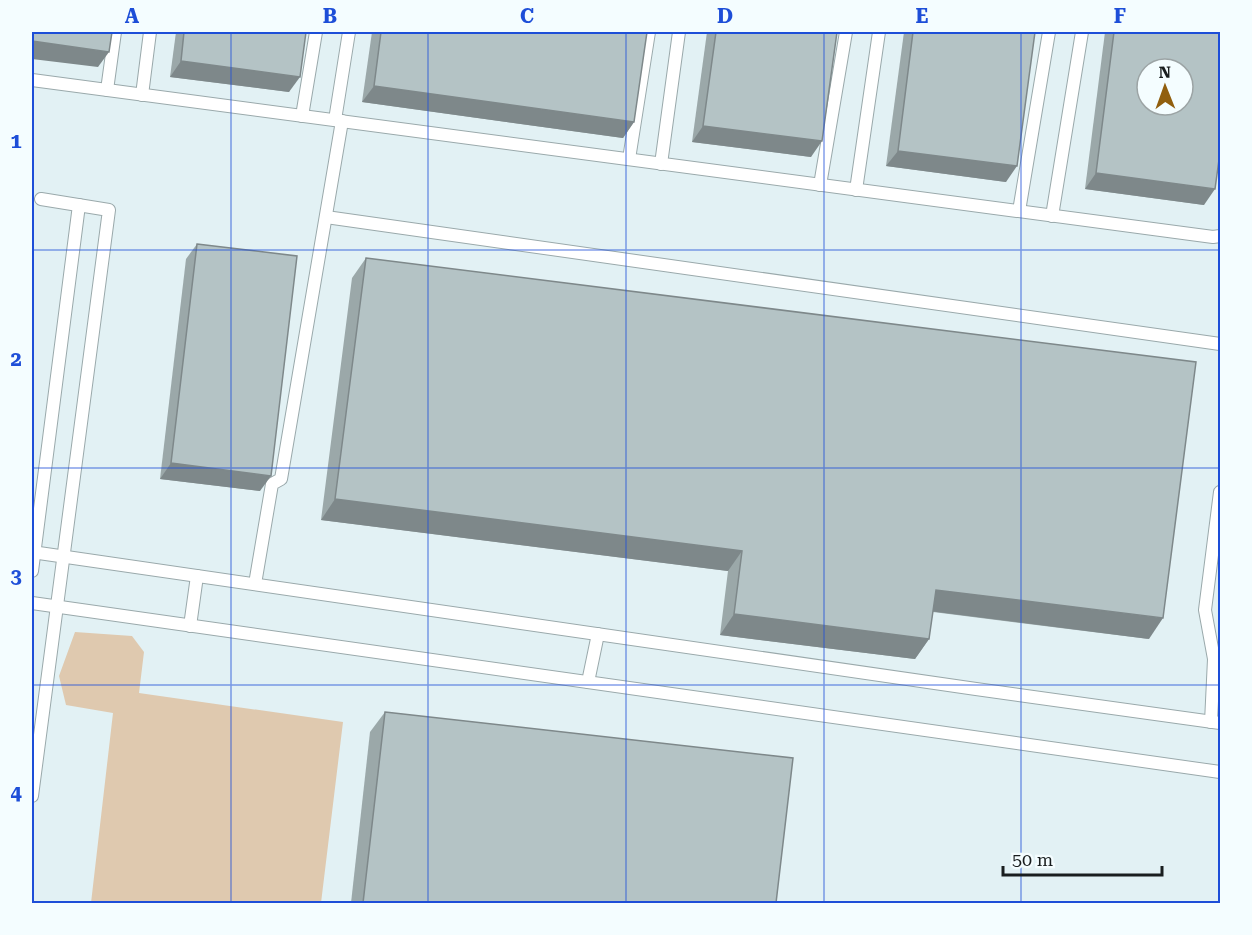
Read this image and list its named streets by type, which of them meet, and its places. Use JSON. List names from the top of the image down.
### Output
{
  "scale_bar": "50 m",
  "north": "top",
  "grid": {
    "columns": [
      "A",
      "B",
      "C",
      "D",
      "E",
      "F"
    ],
    "rows": [
      "1",
      "2",
      "3",
      "4"
    ]
  }
}
